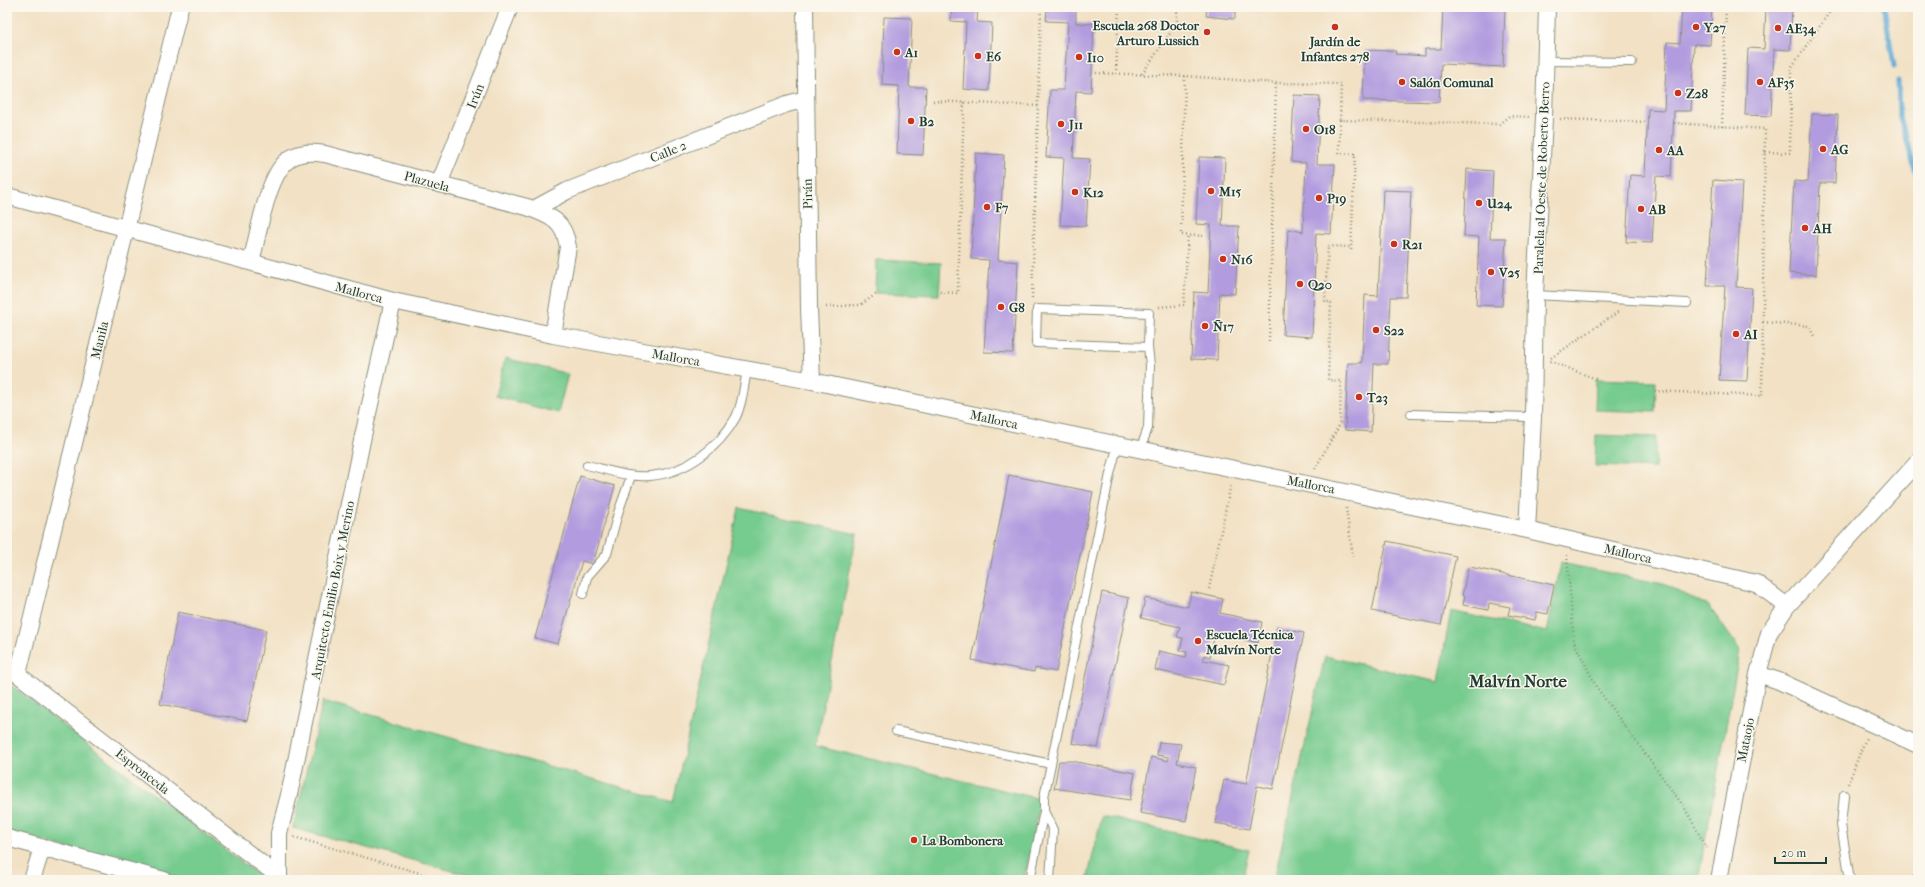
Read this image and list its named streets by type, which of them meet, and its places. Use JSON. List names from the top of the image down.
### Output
{
  "streets": {
    "street": [
      "Irún",
      "Calle 2",
      "Paralela al Oeste de Roberto Berro",
      "Plazuela",
      "Pirán",
      "Mallorca",
      "Manila",
      "Arquitecto Emilio Boix y Merino",
      "Mataojo",
      "Espronceda"
    ]
  },
  "crossings": [
    ["Irún", "Plazuela"],
    ["Calle 2", "Plazuela"],
    ["Calle 2", "Pirán"],
    ["Paralela al Oeste de Roberto Berro", "Mallorca"],
    ["Plazuela", "Mallorca"],
    ["Pirán", "Mallorca"],
    ["Mallorca", "Manila"],
    ["Mallorca", "Arquitecto Emilio Boix y Merino"],
    ["Mallorca", "Mataojo"],
    ["Manila", "Espronceda"],
    ["Arquitecto Emilio Boix y Merino", "Espronceda"]
  ],
  "districts": ["Malvín Norte"],
  "places": [
    "Jardín de Infantes 278",
    "Y27",
    "AE34",
    "Escuela 268 Doctor Arturo Lussich",
    "A1",
    "E6",
    "I10",
    "Salón Comunal",
    "AF35",
    "Z28",
    "B2",
    "J11",
    "O18",
    "AG",
    "AA",
    "M15",
    "K12",
    "P19",
    "U24",
    "F7",
    "AB",
    "AH",
    "R21",
    "N16",
    "V25",
    "Q20",
    "G8",
    "Ñ17",
    "S22",
    "AI",
    "T23",
    "Escuela Técnica Malvín Norte",
    "La Bombonera"
  ],
  "scale_bar": "20 m"
}
